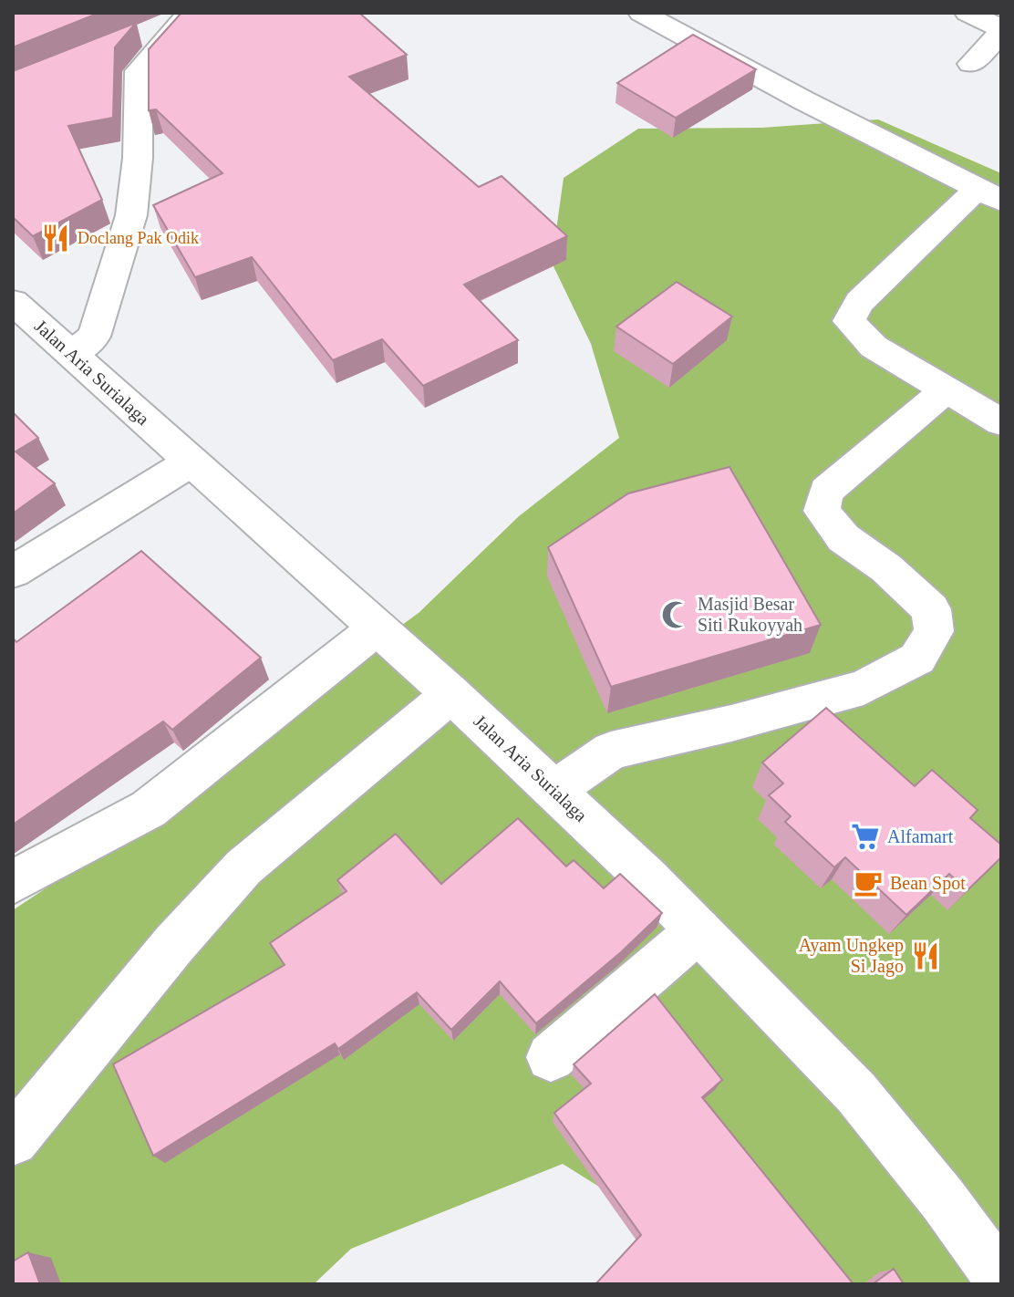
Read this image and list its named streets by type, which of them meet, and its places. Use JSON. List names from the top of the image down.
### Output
{
  "streets": {
    "street": ["Jalan Aria Surialaga"]
  },
  "places": {
    "restaurant": ["Doclang Pak Odik", "Ayam Ungkep Si Jago"],
    "mosque": ["Masjid Besar Siti Rukoyyah"],
    "supermarket": ["Alfamart"],
    "cafe": ["Bean Spot"]
  }
}
